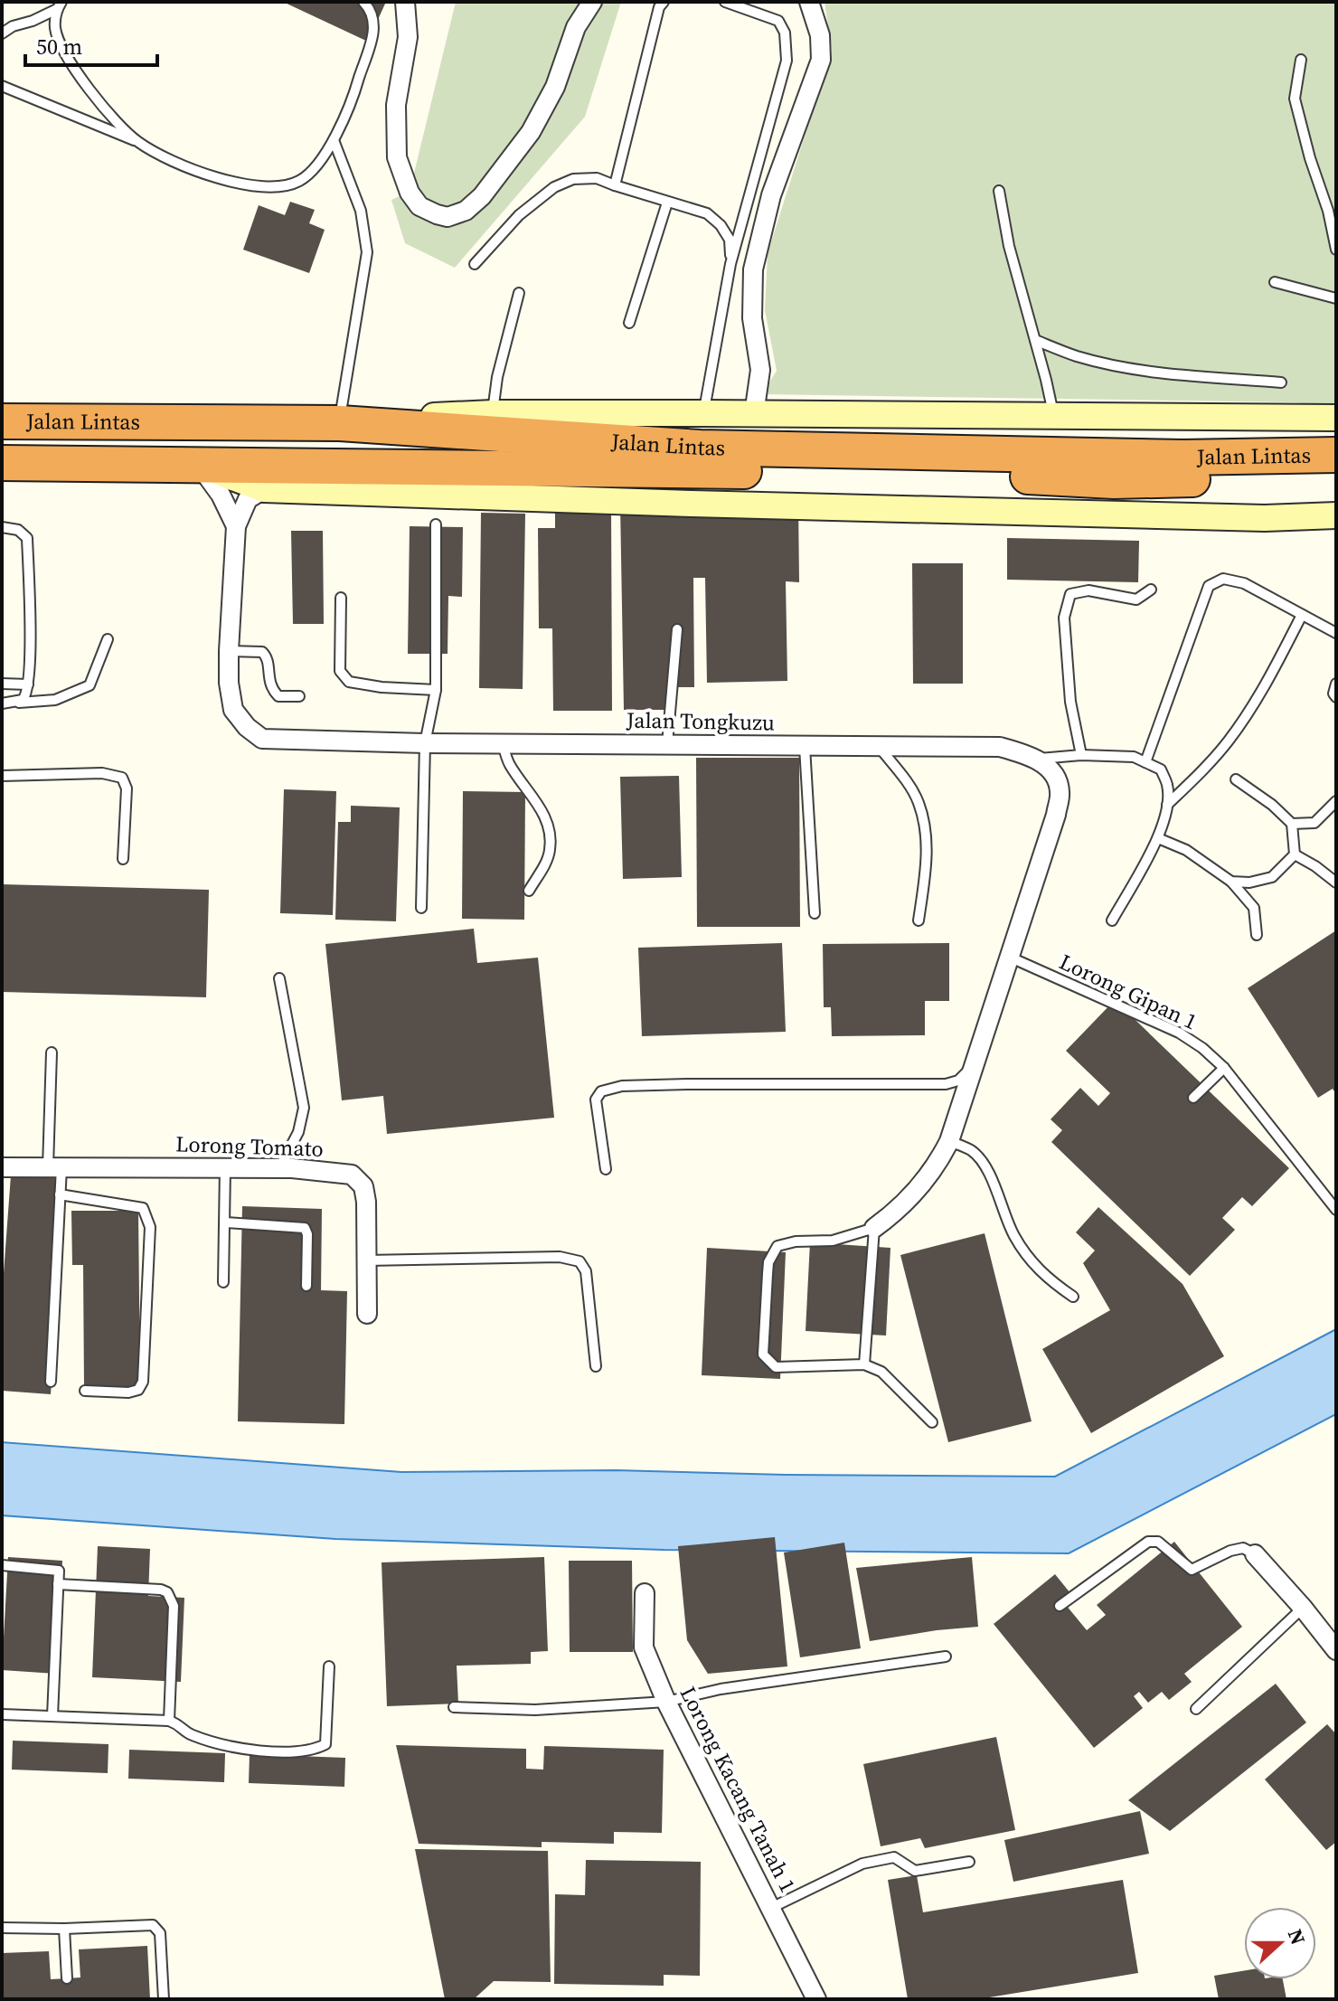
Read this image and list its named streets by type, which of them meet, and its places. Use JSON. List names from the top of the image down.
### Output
{
  "streets": {
    "highway": ["Jalan Lintas"],
    "street": ["Jalan Tongkuzu", "Lorong Tomato", "Lorong Kacang Tanah 1"],
    "lane": ["Lorong Gipan 1"]
  },
  "crossings": [
    ["Jalan Lintas", "Jalan Tongkuzu"]
  ],
  "scale_bar": "50 m",
  "north": "right"
}
